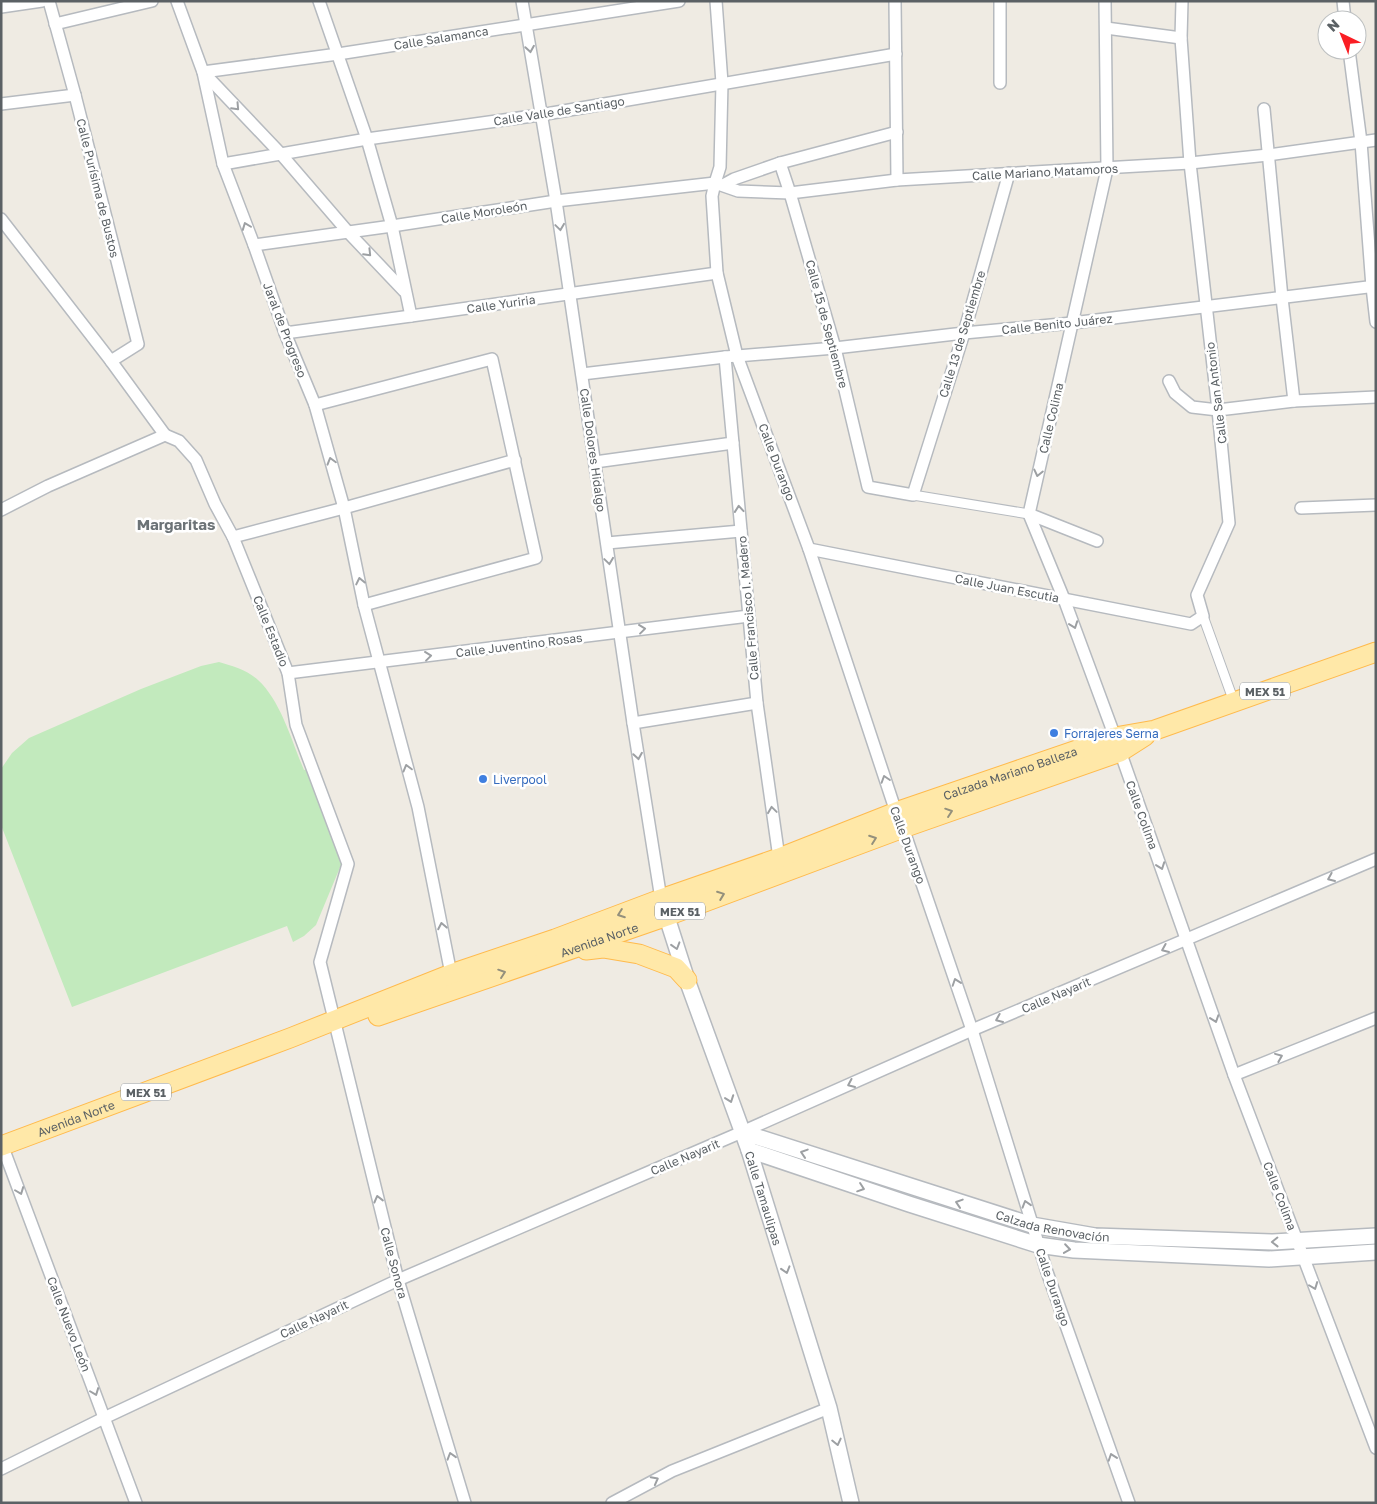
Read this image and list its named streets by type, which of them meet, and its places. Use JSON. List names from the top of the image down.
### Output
{
  "streets": {
    "main road": ["MEX 51", "Calzada Mariano Balleza", "Avenida Norte"],
    "street": [
      "Calle Salamanca",
      "Calle Valle de Santiago",
      "Calle Mariano Matamoros",
      "Calle Purísima de Bustos",
      "Calle Moroleón",
      "Calle Yuriria",
      "Calle 15 de Septiembre",
      "Calle Benito Juárez",
      "Jaral de Progreso",
      "Calle 13 de Septiembre",
      "Calle San Antonio",
      "Calle Colima",
      "Calle Dolores Hidalgo",
      "Calle Durango",
      "Calle Juan Escutia",
      "Calle Francisco I. Madero",
      "Calle Estadio",
      "Calle Juventino Rosas",
      "Calle Nayarit",
      "Calle Tamaulipas",
      "Calzada Renovación",
      "Calle Sonora",
      "Calle Nuevo León"
    ]
  },
  "crossings": [
    ["Calle Salamanca", "Jaral de Progreso"],
    ["Calle Salamanca", "Calle Dolores Hidalgo"],
    ["Calle Valle de Santiago", "Jaral de Progreso"],
    ["Calle Valle de Santiago", "Calle Dolores Hidalgo"],
    ["Calle Valle de Santiago", "Calle Durango"],
    ["Calle Mariano Matamoros", "Calle Moroleón"],
    ["Calle Mariano Matamoros", "Calle 15 de Septiembre"],
    ["Calle Mariano Matamoros", "Calle 13 de Septiembre"],
    ["Calle Mariano Matamoros", "Calle San Antonio"],
    ["Calle Mariano Matamoros", "Calle Colima"],
    ["Calle Mariano Matamoros", "Calle Durango"],
    ["Calle Moroleón", "Jaral de Progreso"],
    ["Calle Moroleón", "Calle Dolores Hidalgo"],
    ["Calle Moroleón", "Calle Durango"],
    ["Calle Yuriria", "Jaral de Progreso"],
    ["Calle Yuriria", "Calle Dolores Hidalgo"],
    ["Calle Yuriria", "Calle Durango"],
    ["Calle 15 de Septiembre", "Calle Benito Juárez"],
    ["Calle 15 de Septiembre", "Calle 13 de Septiembre"],
    ["Calle Benito Juárez", "Calle 13 de Septiembre"],
    ["Calle Benito Juárez", "Calle San Antonio"],
    ["Calle Benito Juárez", "Calle Colima"],
    ["Calle Benito Juárez", "Calle Dolores Hidalgo"],
    ["Calle Benito Juárez", "Calle Durango"],
    ["Calle Benito Juárez", "Calle Francisco I. Madero"],
    ["Jaral de Progreso", "Calle Juventino Rosas"],
    ["Jaral de Progreso", "Avenida Norte"],
    ["Calle San Antonio", "Calle Juan Escutia"],
    ["Calle Colima", "Calle Juan Escutia"],
    ["Calle Colima", "Calzada Mariano Balleza"],
    ["Calle Colima", "Calle Nayarit"],
    ["Calle Colima", "Calzada Renovación"],
    ["Calle Dolores Hidalgo", "Calle Juventino Rosas"],
    ["Calle Dolores Hidalgo", "Avenida Norte"],
    ["Calle Dolores Hidalgo", "Calle Tamaulipas"],
    ["Calle Durango", "Calle Juan Escutia"],
    ["Calle Durango", "Calzada Mariano Balleza"],
    ["Calle Durango", "Avenida Norte"],
    ["Calle Durango", "Calle Nayarit"],
    ["Calle Durango", "Calzada Renovación"],
    ["Calle Francisco I. Madero", "Calle Juventino Rosas"],
    ["Calle Francisco I. Madero", "Avenida Norte"],
    ["Calle Estadio", "Calle Juventino Rosas"],
    ["Calle Estadio", "Avenida Norte"],
    ["Calle Estadio", "Calle Sonora"],
    ["Calzada Mariano Balleza", "Avenida Norte"],
    ["Avenida Norte", "Calle Tamaulipas"],
    ["Avenida Norte", "Calle Sonora"],
    ["Avenida Norte", "Calle Nuevo León"],
    ["Calle Nayarit", "Calle Tamaulipas"],
    ["Calle Nayarit", "Calzada Renovación"],
    ["Calle Nayarit", "Calle Sonora"],
    ["Calle Nayarit", "Calle Nuevo León"],
    ["Calle Tamaulipas", "Calzada Renovación"]
  ],
  "one_way": [
    "Jaral de Progreso",
    "Calle Colima",
    "Calle Dolores Hidalgo",
    "Calle Durango",
    "Calle Francisco I. Madero",
    "Calle Nayarit",
    "Calle Tamaulipas",
    "Calle Sonora",
    "Calle Nuevo León"
  ],
  "districts": ["Margaritas"],
  "places": ["Forrajeres Serna", "Liverpool"],
  "north": "top left"
}
